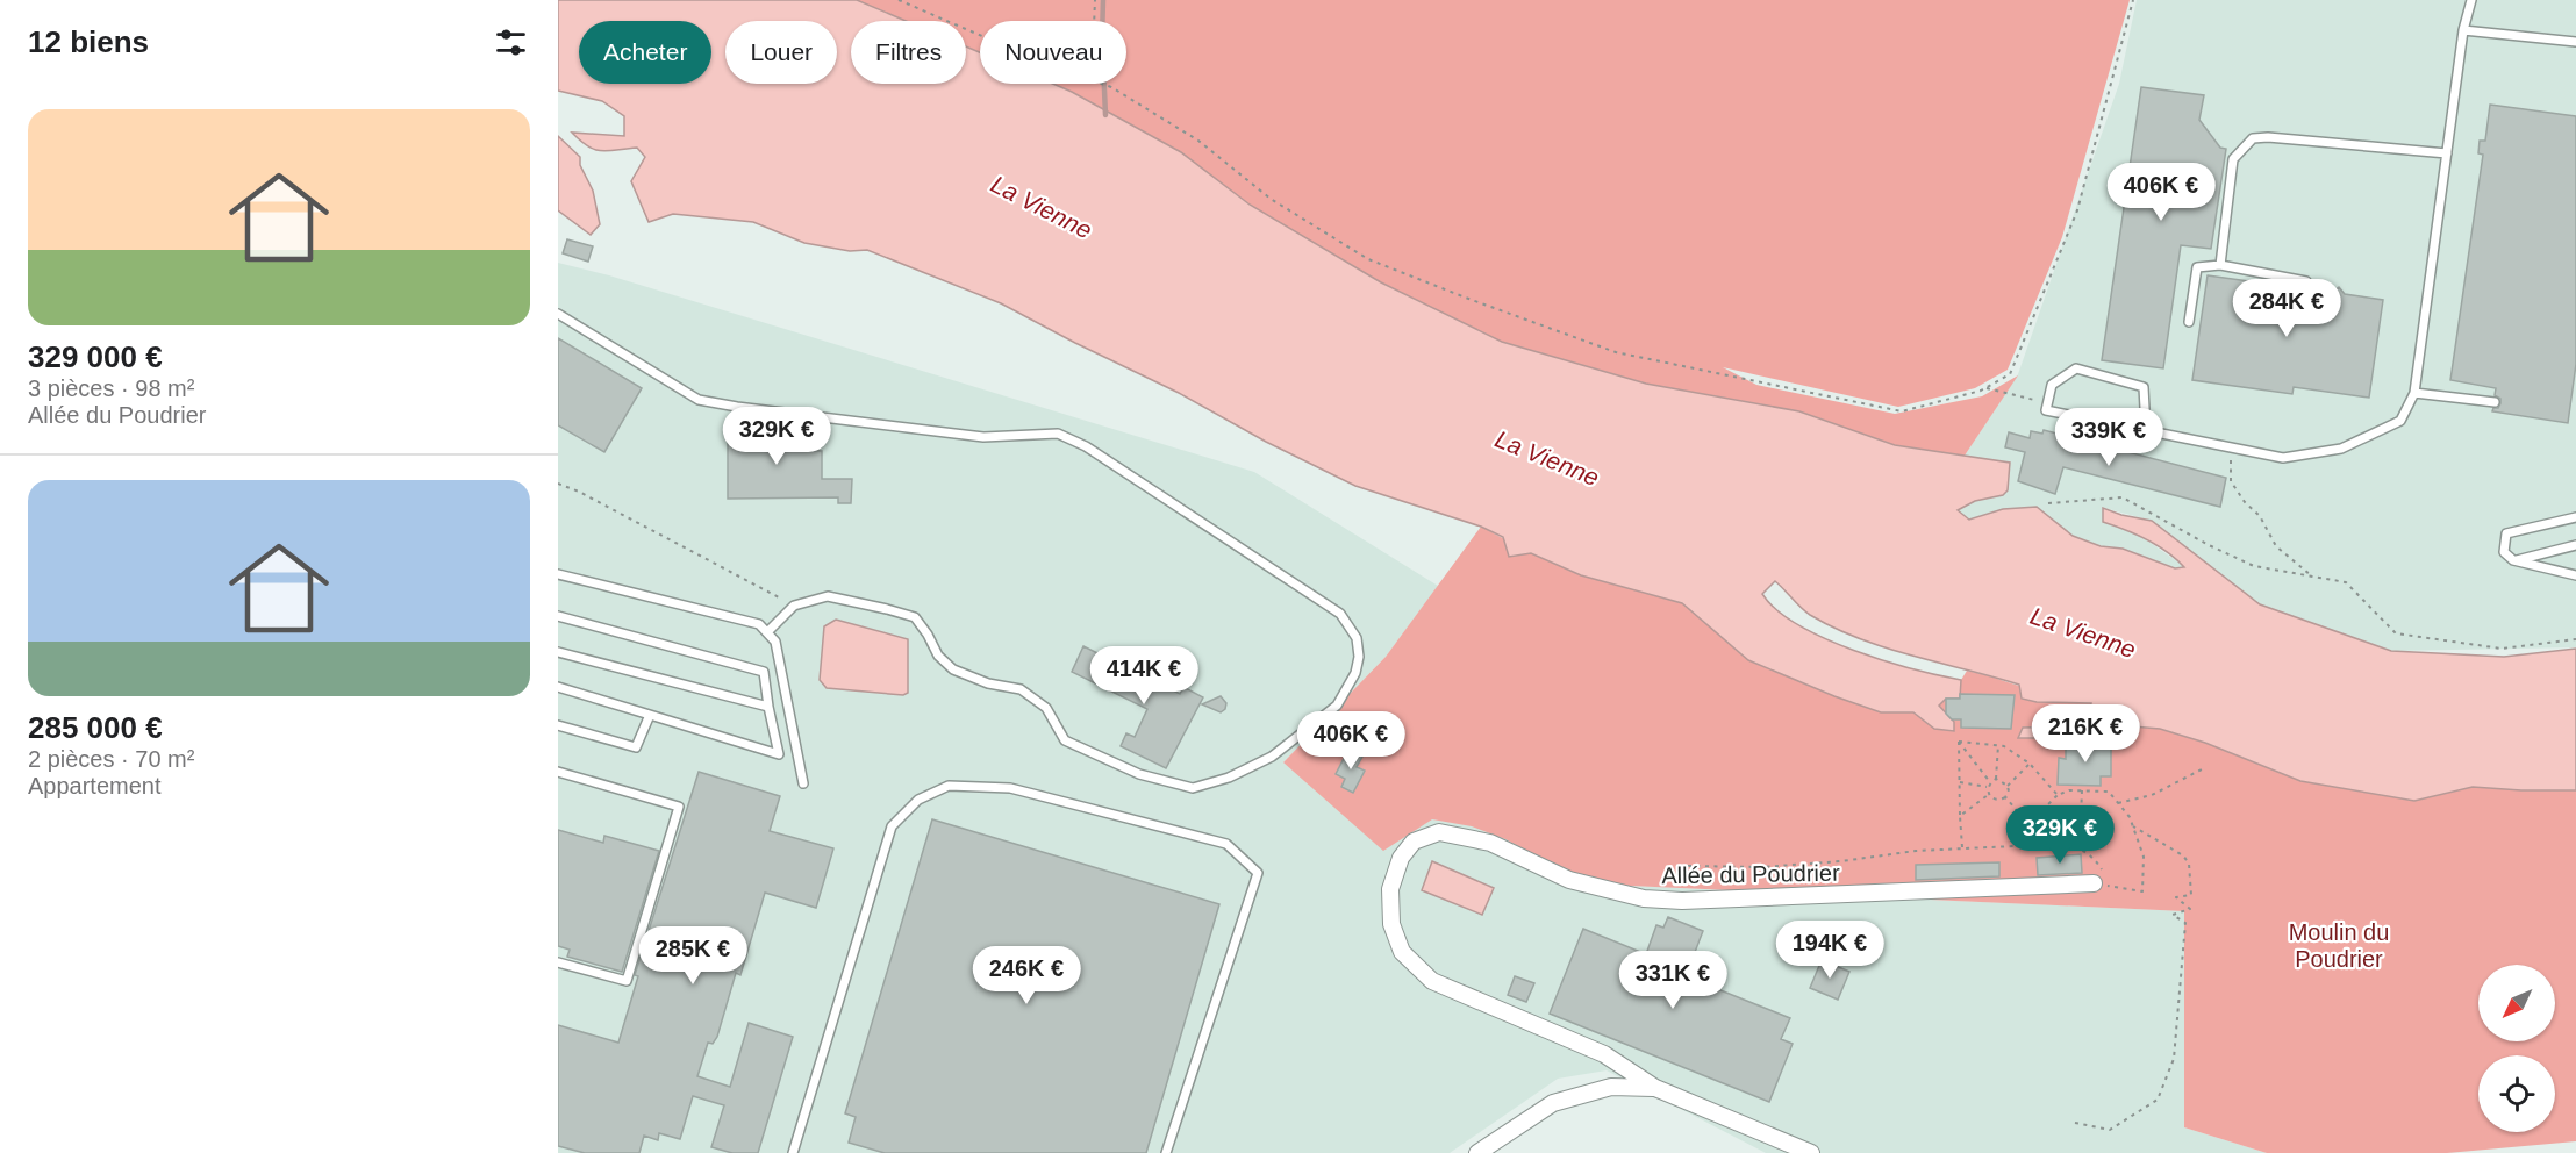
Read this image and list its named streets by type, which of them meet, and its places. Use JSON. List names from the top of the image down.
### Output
{
  "streets": {
    "street": ["Allée du Poudrier"]
  },
  "water": ["La Vienne"],
  "parks": ["Moulin du Poudrier"],
  "north": "bottom left",
  "page": {
    "heading": "12 biens",
    "chip": [
      "Acheter",
      "Louer",
      "Filtres",
      "Nouveau"
    ],
    "list": [
      {
        "name": "329 000 €",
        "note": "3 pièces · 98 m² · Allée du Poudrier"
      },
      {
        "name": "285 000 €",
        "note": "2 pièces · 70 m² · Appartement"
      }
    ],
    "price": [
      "406K €",
      "284K €",
      "329K €",
      "339K €",
      "414K €",
      "216K €",
      "406K €",
      "329K €",
      "194K €",
      "285K €",
      "246K €",
      "331K €"
    ]
  }
}
